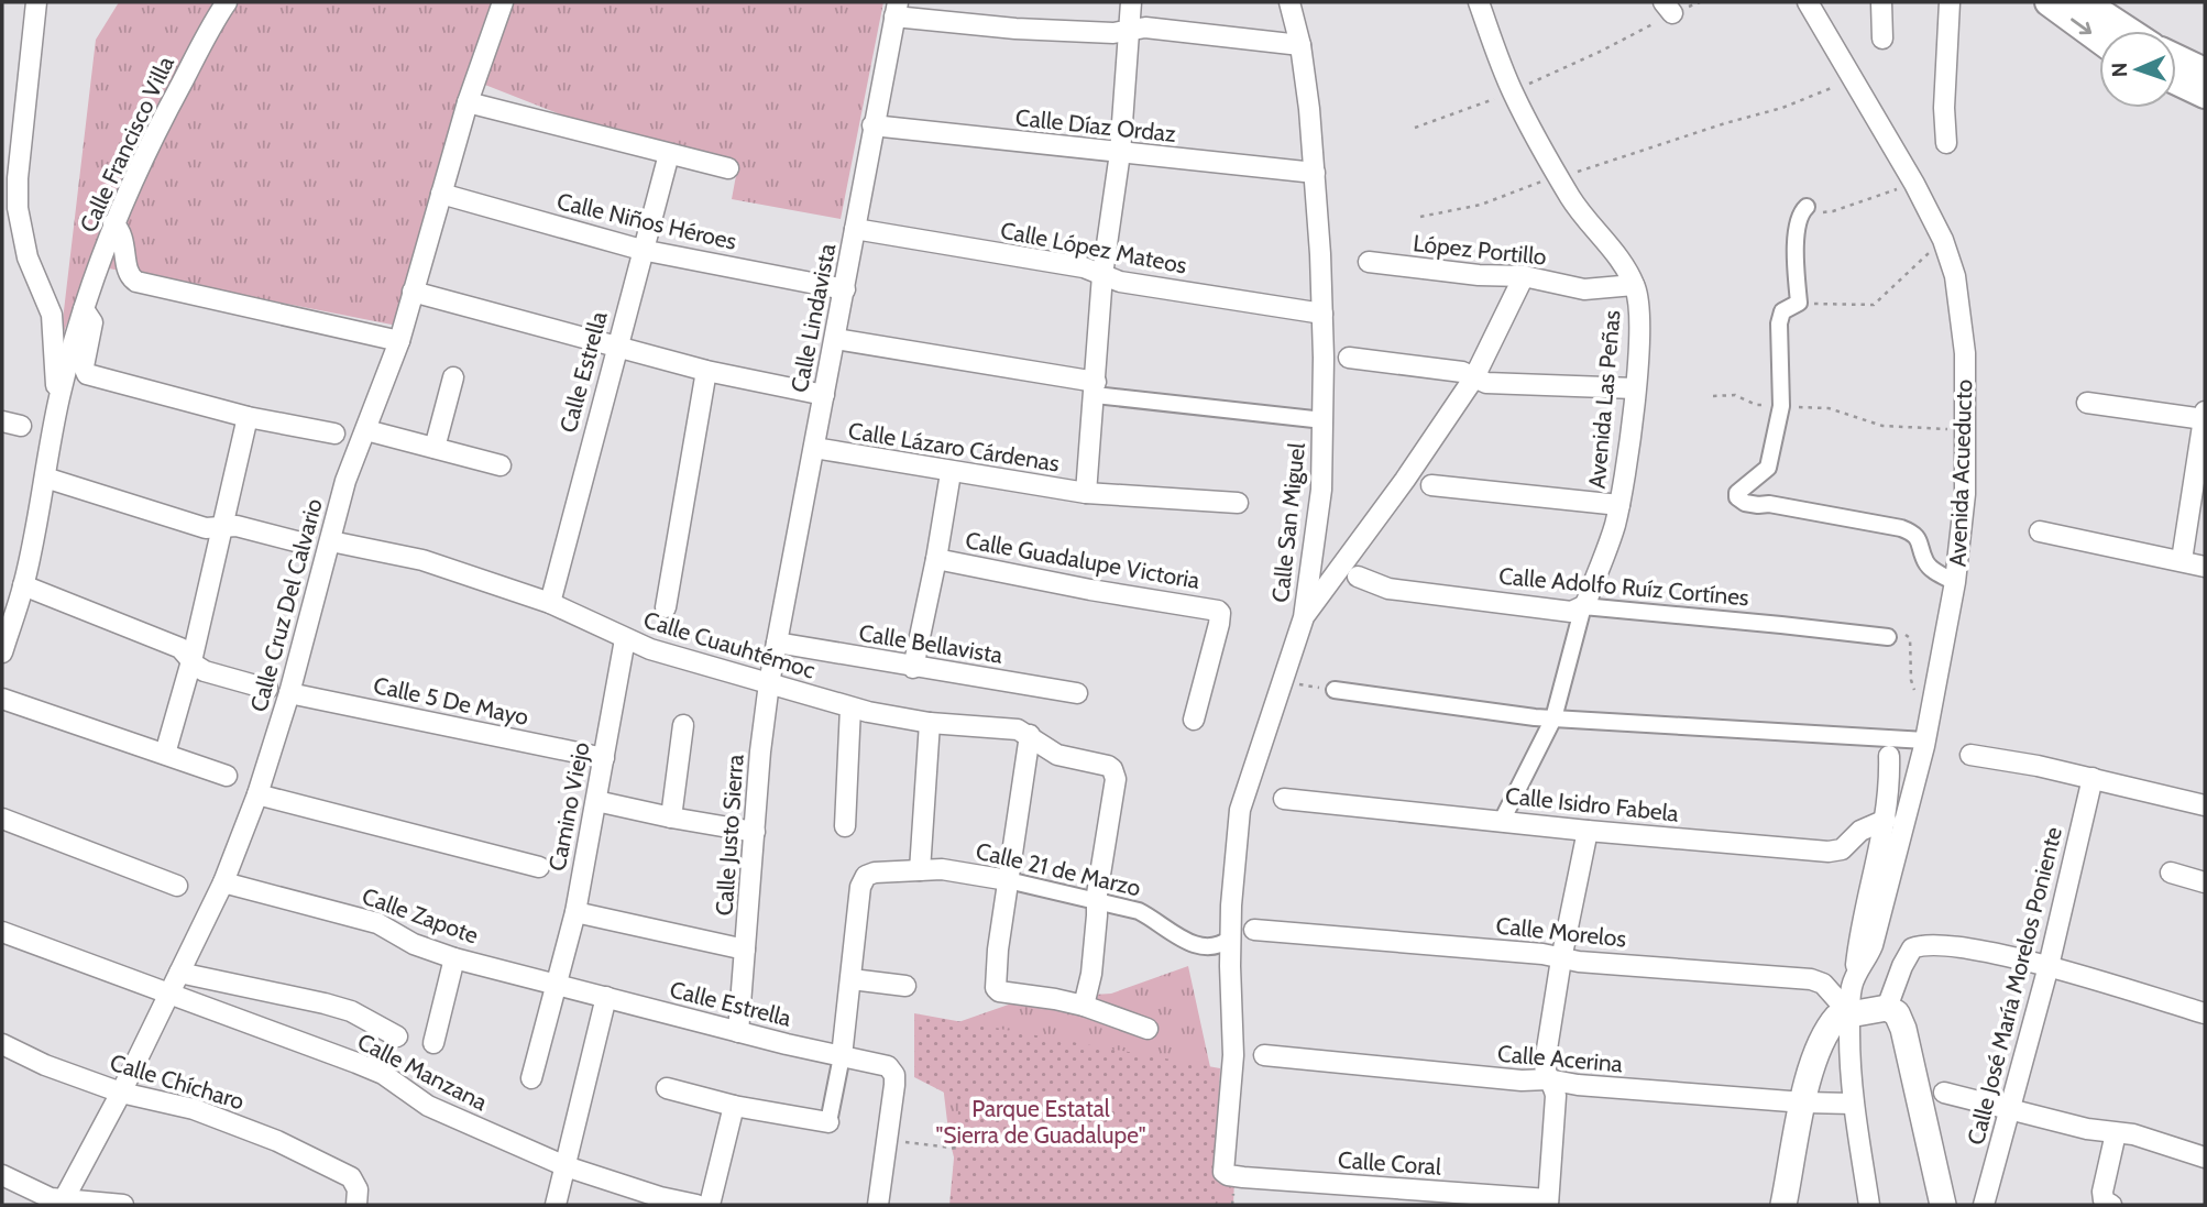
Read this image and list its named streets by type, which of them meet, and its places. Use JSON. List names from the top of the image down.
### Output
{
  "streets": {
    "street": [
      "Calle Díaz Ordaz",
      "Calle Francisco Villa",
      "Calle Niños Héroes",
      "Calle López Mateos",
      "López Portillo",
      "Calle Lindavista",
      "Calle Estrella",
      "Avenida Las Peñas",
      "Calle Lázaro Cárdenas",
      "Avenida Acueducto",
      "Calle San Miguel",
      "Calle Guadalupe Victoria",
      "Calle Adolfo Ruíz Cortínes",
      "Calle Cruz Del Calvario",
      "Calle Bellavista",
      "Calle Cuauhtémoc",
      "Calle 5 De Mayo",
      "Calle Isidro Fabela",
      "Camino Viejo",
      "Calle Justo Sierra",
      "Calle 21 de Marzo",
      "Calle Zapote",
      "Calle Morelos",
      "Calle José María Morelos Poniente",
      "Calle Acerina",
      "Calle Manzana",
      "Calle Chícharo",
      "Calle Coral"
    ]
  },
  "crossings": [
    ["Calle Díaz Ordaz", "Calle Lindavista"],
    ["Calle Díaz Ordaz", "Calle Lázaro Cárdenas"],
    ["Calle Díaz Ordaz", "Calle San Miguel"],
    ["Calle Niños Héroes", "Calle Lindavista"],
    ["Calle Niños Héroes", "Calle Estrella"],
    ["Calle Niños Héroes", "Calle Cruz Del Calvario"],
    ["Calle López Mateos", "Calle Lindavista"],
    ["Calle López Mateos", "Calle Lázaro Cárdenas"],
    ["Calle López Mateos", "Calle San Miguel"],
    ["López Portillo", "Avenida Las Peñas"],
    ["Calle Lindavista", "Calle Lázaro Cárdenas"],
    ["Calle Lindavista", "Calle Bellavista"],
    ["Calle Lindavista", "Calle Justo Sierra"],
    ["Calle Estrella", "Calle Cuauhtémoc"],
    ["Calle Estrella", "Camino Viejo"],
    ["Calle Estrella", "Calle Justo Sierra"],
    ["Calle Estrella", "Calle Zapote"],
    ["Avenida Las Peñas", "Calle Adolfo Ruíz Cortínes"],
    ["Avenida Las Peñas", "Calle Isidro Fabela"],
    ["Calle Lázaro Cárdenas", "Calle Guadalupe Victoria"],
    ["Avenida Acueducto", "Calle Morelos"],
    ["Avenida Acueducto", "Calle Acerina"],
    ["Calle San Miguel", "Calle 21 de Marzo"],
    ["Calle San Miguel", "Calle Coral"],
    ["Calle Guadalupe Victoria", "Calle Bellavista"],
    ["Calle Cruz Del Calvario", "Calle Cuauhtémoc"],
    ["Calle Cruz Del Calvario", "Calle 5 De Mayo"],
    ["Calle Cruz Del Calvario", "Calle Zapote"],
    ["Calle Cruz Del Calvario", "Calle Manzana"],
    ["Calle Cruz Del Calvario", "Calle Chícharo"],
    ["Calle Bellavista", "Calle Justo Sierra"],
    ["Calle Cuauhtémoc", "Camino Viejo"],
    ["Calle Cuauhtémoc", "Calle Justo Sierra"],
    ["Calle Cuauhtémoc", "Calle 21 de Marzo"],
    ["Calle 5 De Mayo", "Camino Viejo"],
    ["Camino Viejo", "Calle Zapote"]
  ],
  "parks": ["Parque Estatal \"Sierra de Guadalupe\""],
  "north": "left"
}
